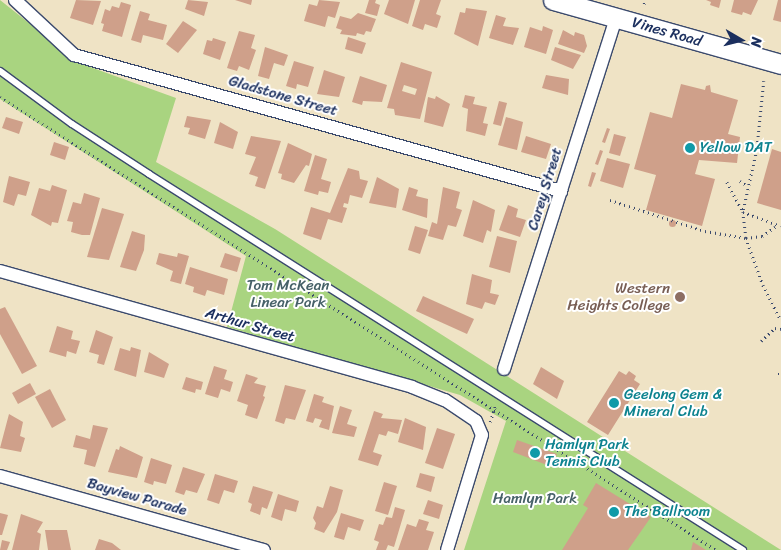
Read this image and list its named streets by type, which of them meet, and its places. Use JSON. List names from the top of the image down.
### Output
{
  "streets": {
    "main road": ["Vines Road"],
    "street": [
      "Gladstone Street",
      "Carey Street",
      "Arthur Street",
      "Bayview Parade"
    ]
  },
  "crossings": [
    ["Vines Road", "Carey Street"],
    ["Gladstone Street", "Carey Street"]
  ],
  "parks": ["Tom McKean Linear Park", "Hamlyn Park"],
  "places": [
    "Yellow DAT",
    "Western Heights College",
    "Geelong Gem & Mineral Club",
    "Hamlyn Park Tennis Club",
    "The Ballroom"
  ],
  "north": "right"
}
